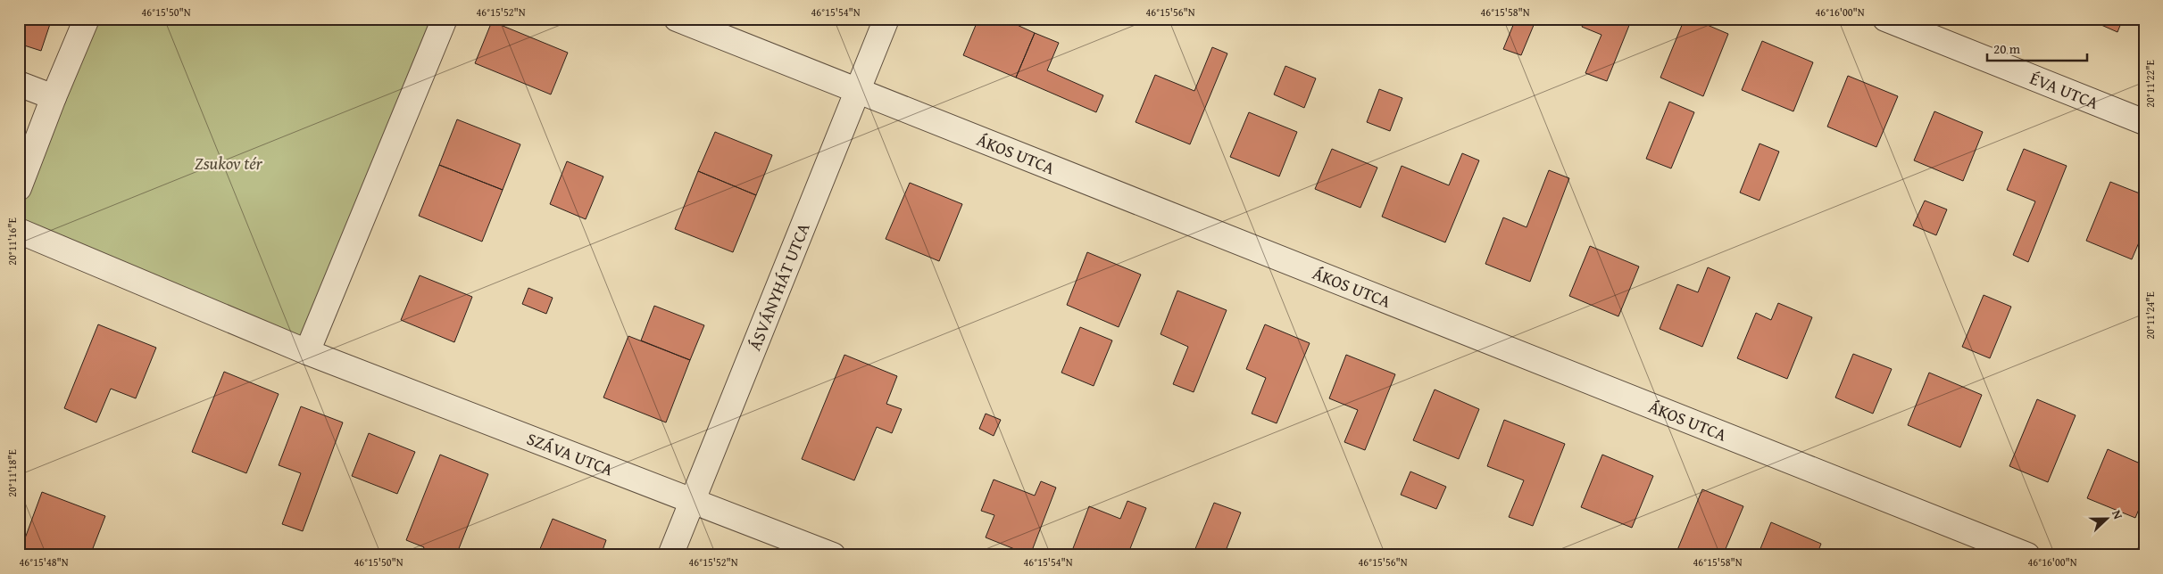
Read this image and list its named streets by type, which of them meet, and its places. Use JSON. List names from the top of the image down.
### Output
{
  "streets": {
    "street": [
      "ÉVA UTCA",
      "ÁKOS UTCA",
      "ÁSVÁNYHÁT UTCA",
      "SZÁVA UTCA"
    ]
  },
  "crossings": [
    ["ÁKOS UTCA", "ÁSVÁNYHÁT UTCA"],
    ["ÁSVÁNYHÁT UTCA", "SZÁVA UTCA"]
  ],
  "parks": ["Zsukov tér"],
  "scale_bar": "20 m",
  "north": "right",
  "coordinates": [
    "46°15'50\"N",
    "46°15'52\"N",
    "46°15'54\"N",
    "46°15'56\"N",
    "46°15'58\"N",
    "46°16'00\"N",
    "20°11'22\"E",
    "20°11'16\"E",
    "20°11'24\"E",
    "20°11'18\"E",
    "46°15'48\"N"
  ]
}
